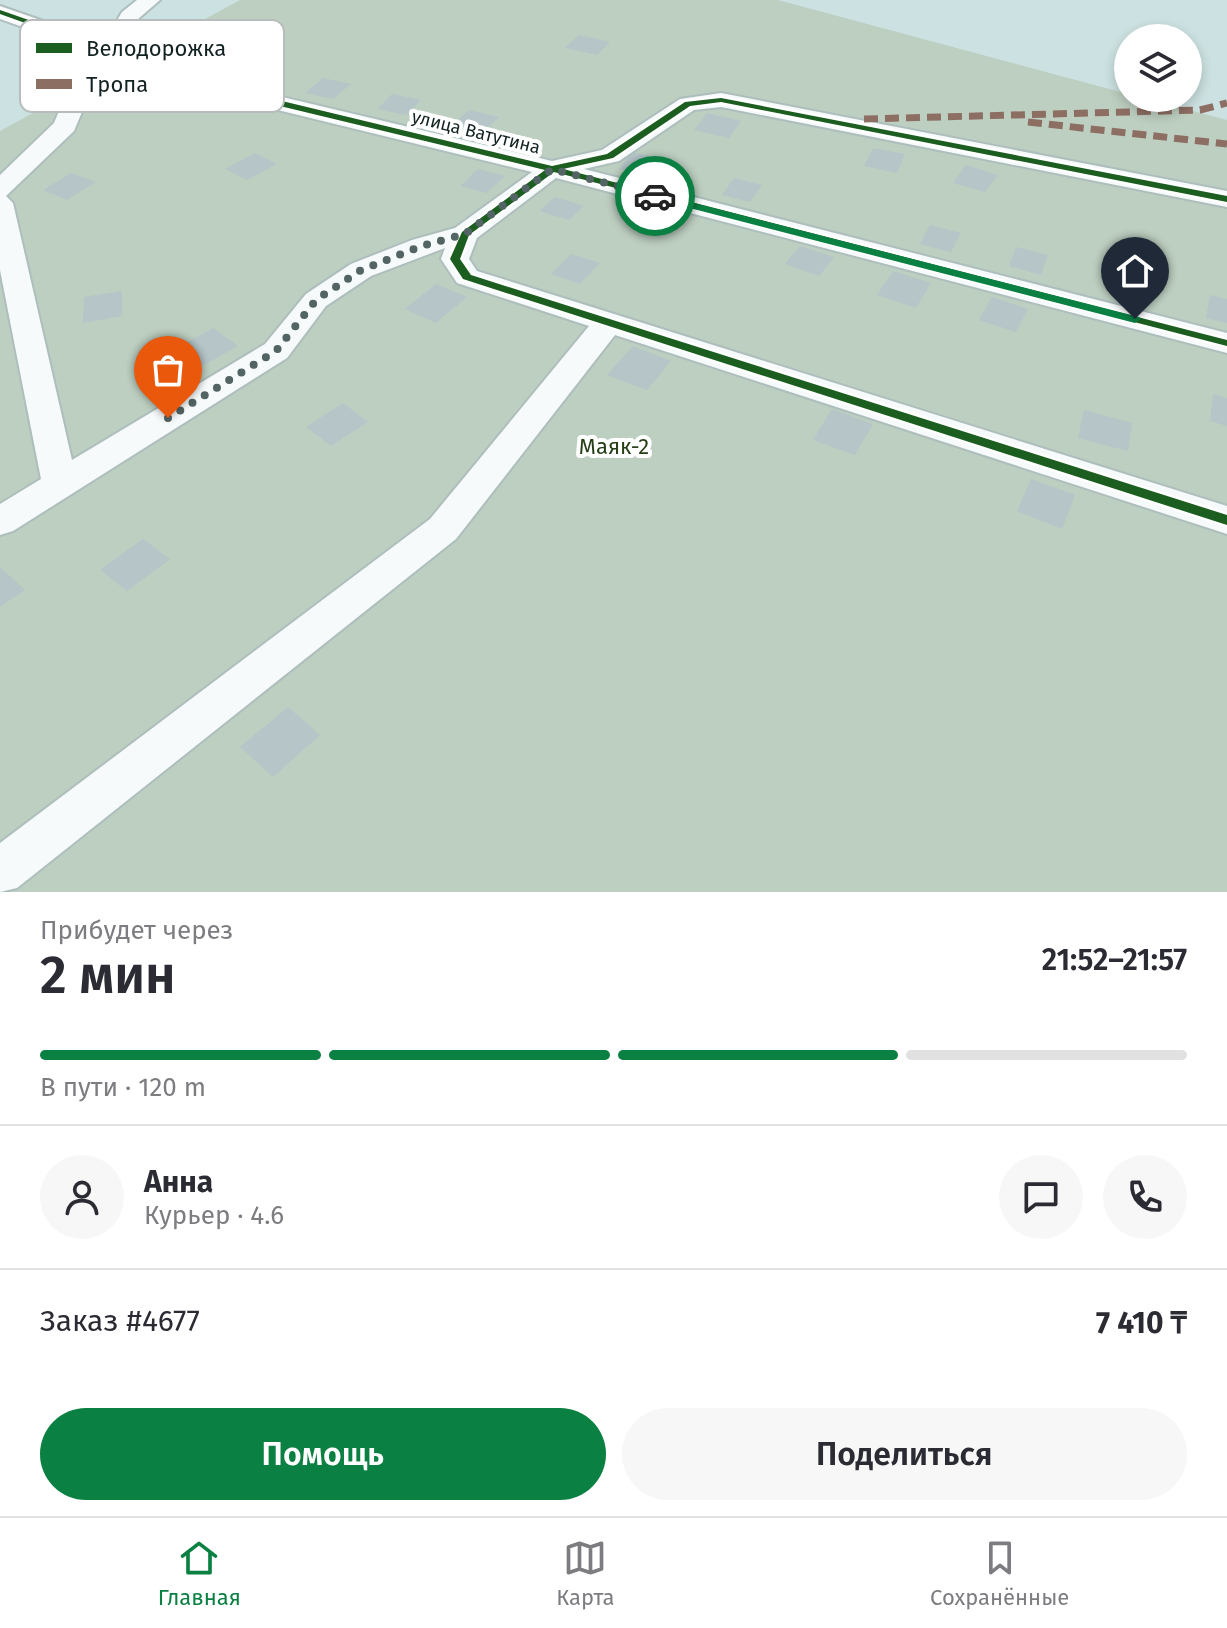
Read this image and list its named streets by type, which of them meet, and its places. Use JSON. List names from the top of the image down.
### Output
{
  "streets": {
    "street": ["улица Ватутина"]
  },
  "parks": ["Маяк-2"],
  "legend": ["Велодорожка", "Тропа"],
  "page": {
    "heading": ["2 мин", "Прибудет через", "21:52–21:57"],
    "panel": [
      "Анна",
      "Курьер · 4.6",
      "Заказ #4677",
      "7 410 ₸"
    ],
    "bar": "В пути · 120 m",
    "buttons": ["Помощь", "Поделиться"],
    "tabs": ["Главная", "Карта", "Сохранённые"]
  }
}
